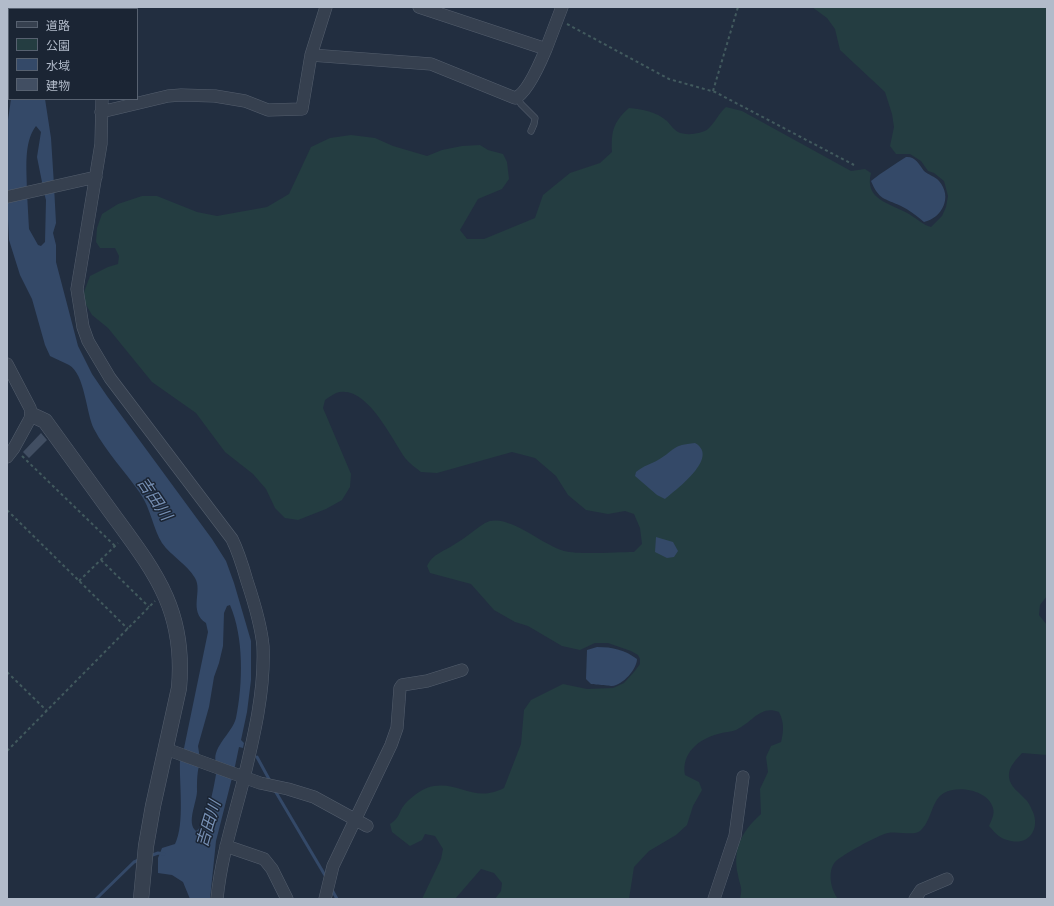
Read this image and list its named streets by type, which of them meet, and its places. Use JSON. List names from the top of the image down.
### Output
{
  "water": ["吉田川"],
  "legend": [
    "道路",
    "公園",
    "水域",
    "建物"
  ]
}
